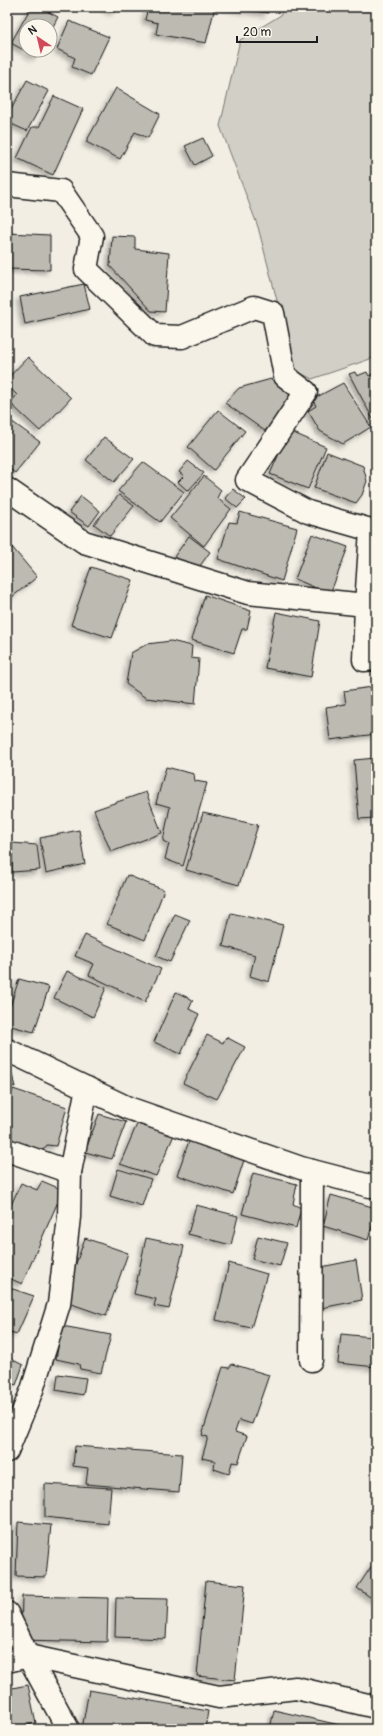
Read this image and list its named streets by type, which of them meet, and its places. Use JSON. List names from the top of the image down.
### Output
{
  "scale_bar": "20 m",
  "north": "top left"
}
